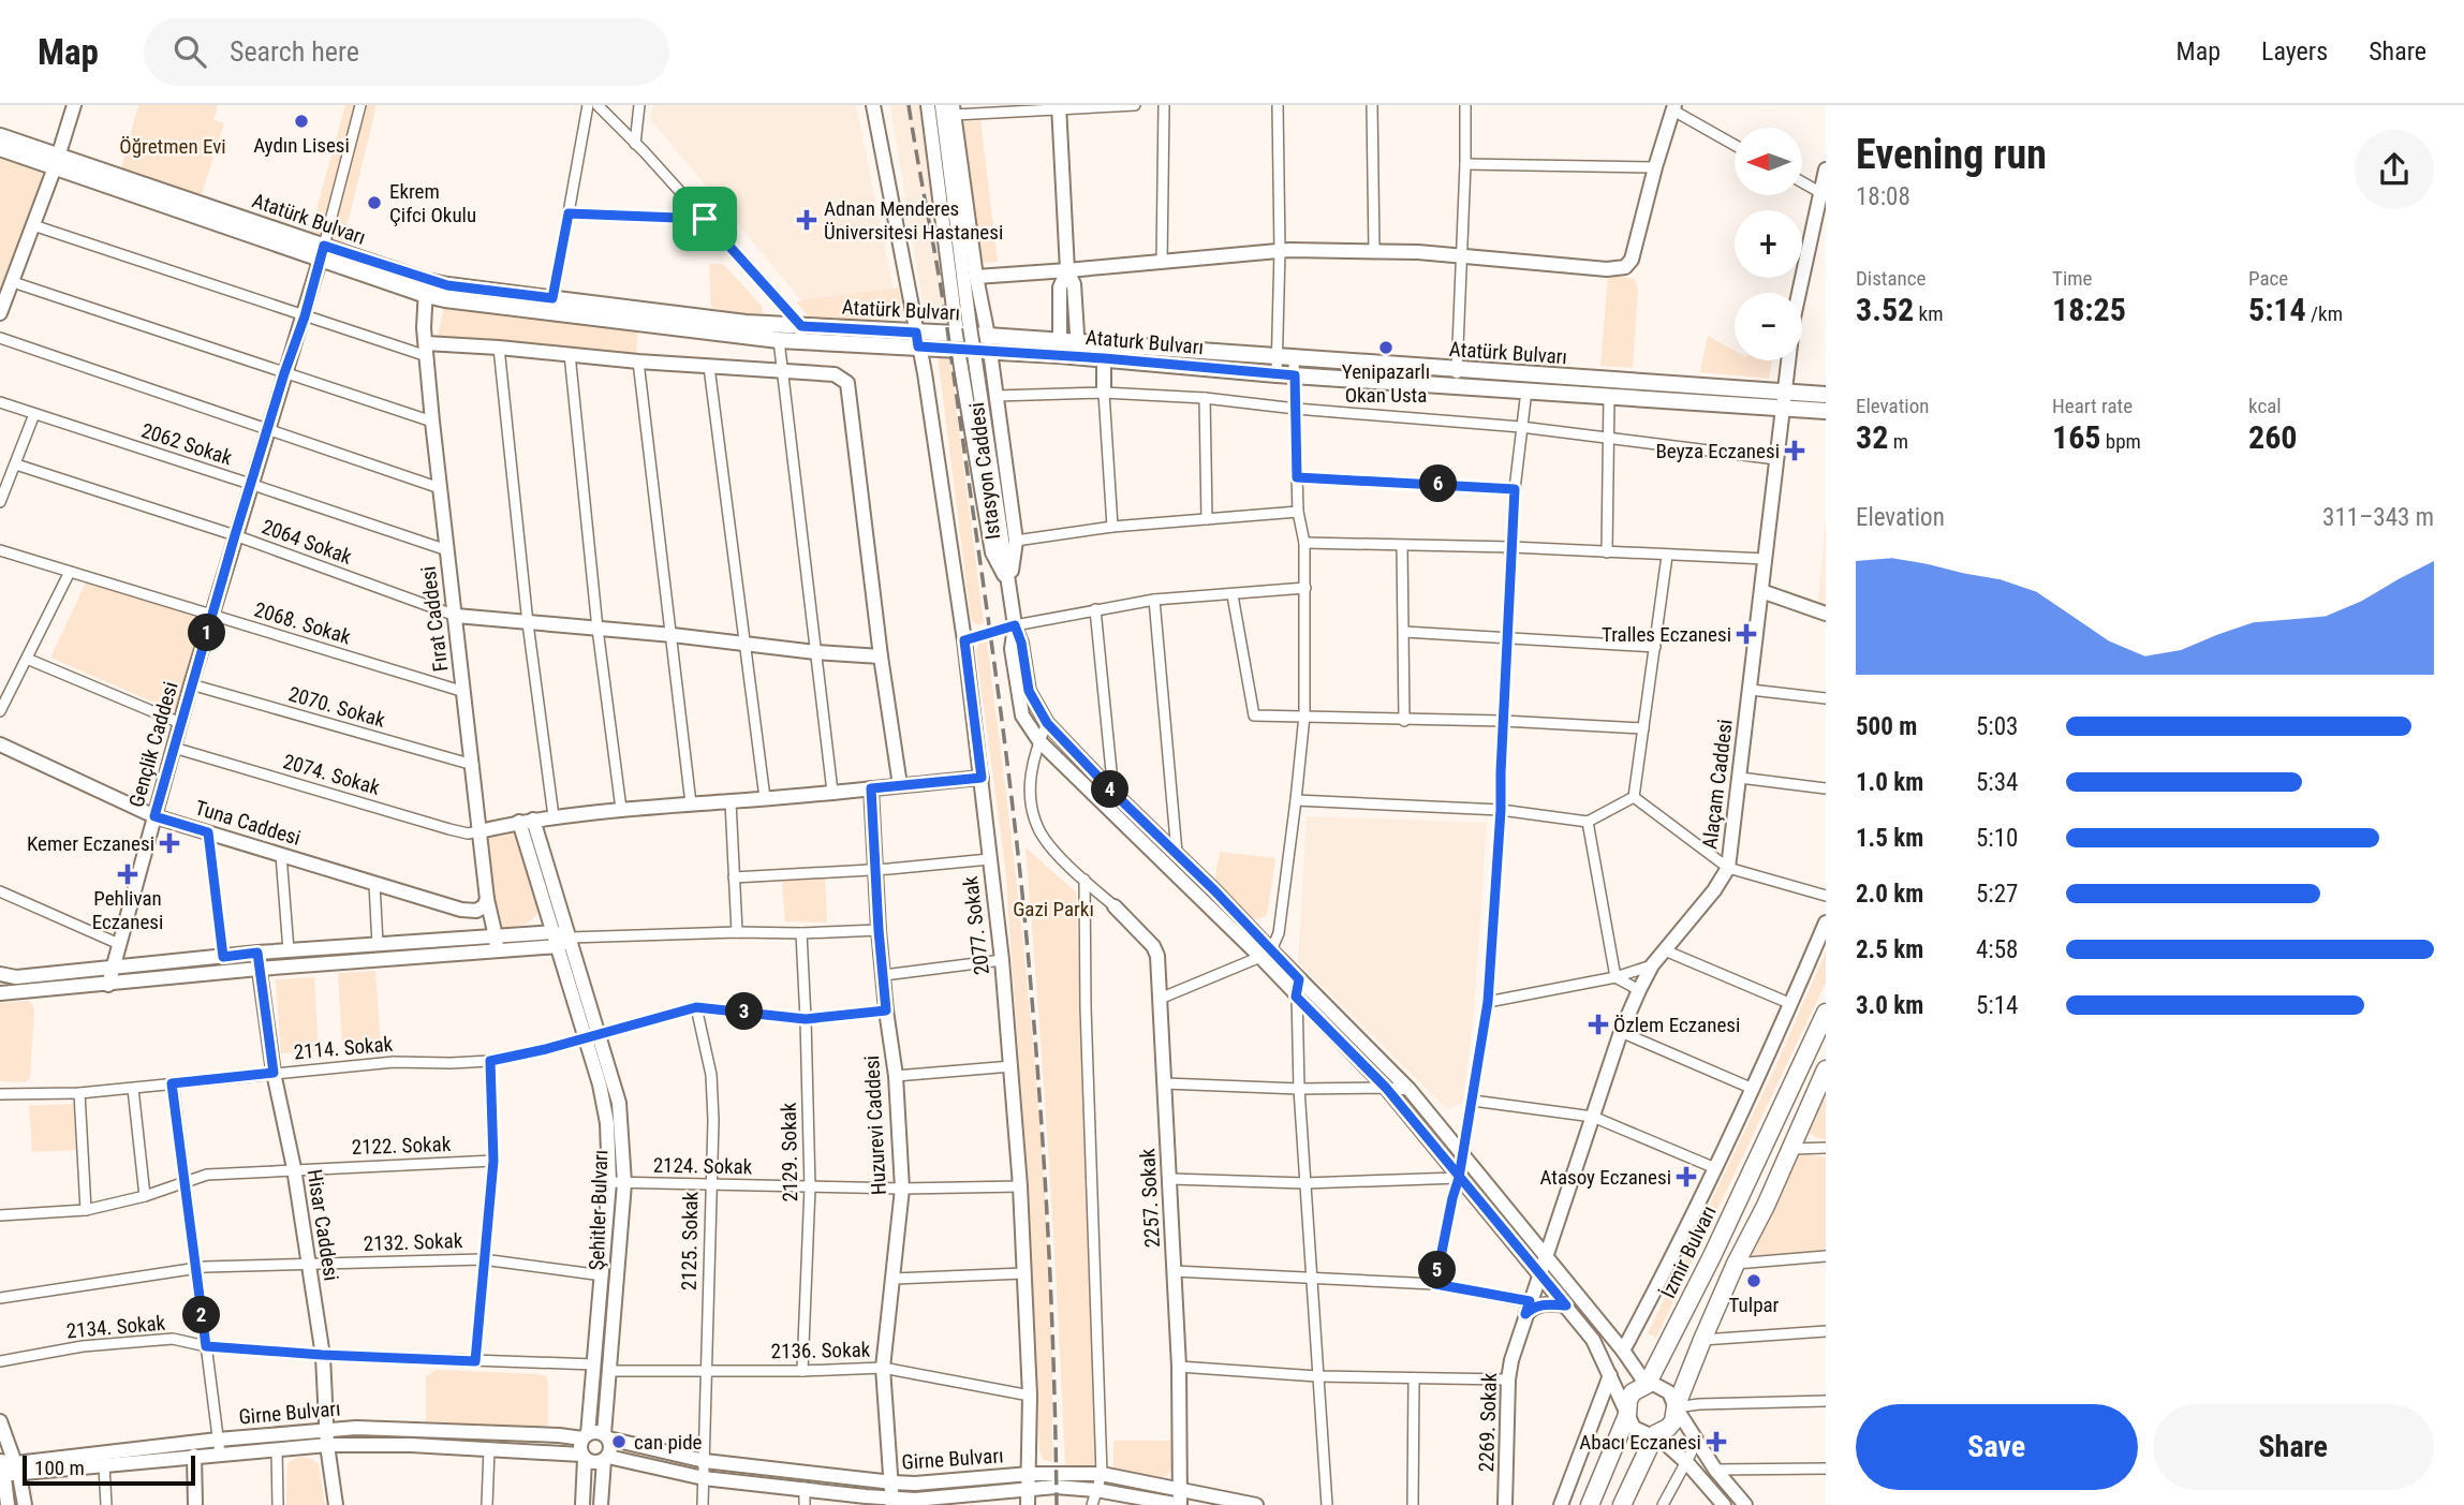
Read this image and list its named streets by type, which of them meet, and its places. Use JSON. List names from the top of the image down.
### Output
{
  "streets": {
    "highway": ["İzmir Bulvarı"],
    "main road": ["Atatürk Bulvarı", "Ataturk Bulvarı"],
    "street": [
      "2062 Sokak",
      "Istasyon Caddesi",
      "2064 Sokak",
      "Fırat Caddesi",
      "2068. Sokak",
      "2070. Sokak",
      "Gençlik Caddesi",
      "2074. Sokak",
      "Alaçam Caddesi",
      "Tuna Caddesi",
      "2077. Sokak",
      "2114. Sokak",
      "Huzurevi Caddesi",
      "2122. Sokak",
      "2129. Sokak",
      "2124. Sokak",
      "2257. Sokak",
      "Şehitler Bulvarı",
      "Hisar Caddesi",
      "2125. Sokak",
      "2132. Sokak",
      "2134. Sokak",
      "2136. Sokak",
      "Girne Bulvarı",
      "2269. Sokak"
    ]
  },
  "crossings": [
    ["Atatürk Bulvarı", "Ataturk Bulvarı"],
    ["Atatürk Bulvarı", "Istasyon Caddesi"],
    ["Atatürk Bulvarı", "Fırat Caddesi"],
    ["Atatürk Bulvarı", "Alaçam Caddesi"],
    ["Atatürk Bulvarı", "2077. Sokak"],
    ["Ataturk Bulvarı", "Istasyon Caddesi"],
    ["2062 Sokak", "Fırat Caddesi"],
    ["2062 Sokak", "Gençlik Caddesi"],
    ["2064 Sokak", "Fırat Caddesi"],
    ["2064 Sokak", "Gençlik Caddesi"],
    ["Fırat Caddesi", "2068. Sokak"],
    ["Fırat Caddesi", "2070. Sokak"],
    ["Fırat Caddesi", "2074. Sokak"],
    ["Fırat Caddesi", "Tuna Caddesi"],
    ["2068. Sokak", "Gençlik Caddesi"],
    ["2070. Sokak", "Gençlik Caddesi"],
    ["Gençlik Caddesi", "2074. Sokak"],
    ["Gençlik Caddesi", "Tuna Caddesi"],
    ["Alaçam Caddesi", "2269. Sokak"],
    ["2077. Sokak", "2124. Sokak"],
    ["2077. Sokak", "2136. Sokak"],
    ["2077. Sokak", "Girne Bulvarı"],
    ["2114. Sokak", "Şehitler Bulvarı"],
    ["2114. Sokak", "Hisar Caddesi"],
    ["2114. Sokak", "2125. Sokak"],
    ["Huzurevi Caddesi", "2124. Sokak"],
    ["Huzurevi Caddesi", "2136. Sokak"],
    ["Huzurevi Caddesi", "Girne Bulvarı"],
    ["2122. Sokak", "Hisar Caddesi"],
    ["2129. Sokak", "2124. Sokak"],
    ["2129. Sokak", "2136. Sokak"],
    ["2124. Sokak", "Şehitler Bulvarı"],
    ["2124. Sokak", "2125. Sokak"],
    ["2257. Sokak", "Girne Bulvarı"],
    ["Şehitler Bulvarı", "2132. Sokak"],
    ["Şehitler Bulvarı", "2134. Sokak"],
    ["Şehitler Bulvarı", "2136. Sokak"],
    ["Şehitler Bulvarı", "Girne Bulvarı"],
    ["Hisar Caddesi", "2132. Sokak"],
    ["Hisar Caddesi", "2134. Sokak"],
    ["Hisar Caddesi", "Girne Bulvarı"],
    ["2125. Sokak", "2136. Sokak"],
    ["2125. Sokak", "Girne Bulvarı"]
  ],
  "parks": ["Öğretmen Evi", "Gazi Parkı"],
  "places": {
    "other": [
      "Aydın Lisesi",
      "Ekrem Çifci Okulu",
      "Yenipazarlı Okan Usta",
      "Tulpar",
      "can pide"
    ],
    "health": [
      "Adnan Menderes Üniversitesi Hastanesi",
      "Beyza Eczanesi",
      "Tralles Eczanesi",
      "Kemer Eczanesi",
      "Pehlivan Eczanesi",
      "Özlem Eczanesi",
      "Atasoy Eczanesi",
      "Abacı Eczanesi"
    ]
  },
  "scale_bar": "100 m",
  "north": "left",
  "page": {
    "header": "Map",
    "search": "Search here",
    "nav": ["Map", "Layers", "Share"],
    "heading": ["Evening run", "18:08"],
    "map_buttons": ["+", "−"],
    "stats": [
      ["Distance", "3.52 km"],
      ["Time", "18:25"],
      ["Pace", "5:14 /km"],
      ["Elevation", "32 m"],
      ["Heart rate", "165 bpm"],
      ["kcal", "260"]
    ],
    "pins": [
      "6",
      "1",
      "4",
      "3",
      "5",
      "2"
    ],
    "chart": ["Elevation", "311–343 m"],
    "list": [
      {
        "name": "500 m",
        "note": "5:03"
      },
      {
        "name": "1.0 km",
        "note": "5:34"
      },
      {
        "name": "1.5 km",
        "note": "5:10"
      },
      {
        "name": "2.0 km",
        "note": "5:27"
      },
      {
        "name": "2.5 km",
        "note": "4:58"
      },
      {
        "name": "3.0 km",
        "note": "5:14"
      }
    ],
    "buttons": ["Save", "Share"],
    "scale": "100 m"
  }
}
